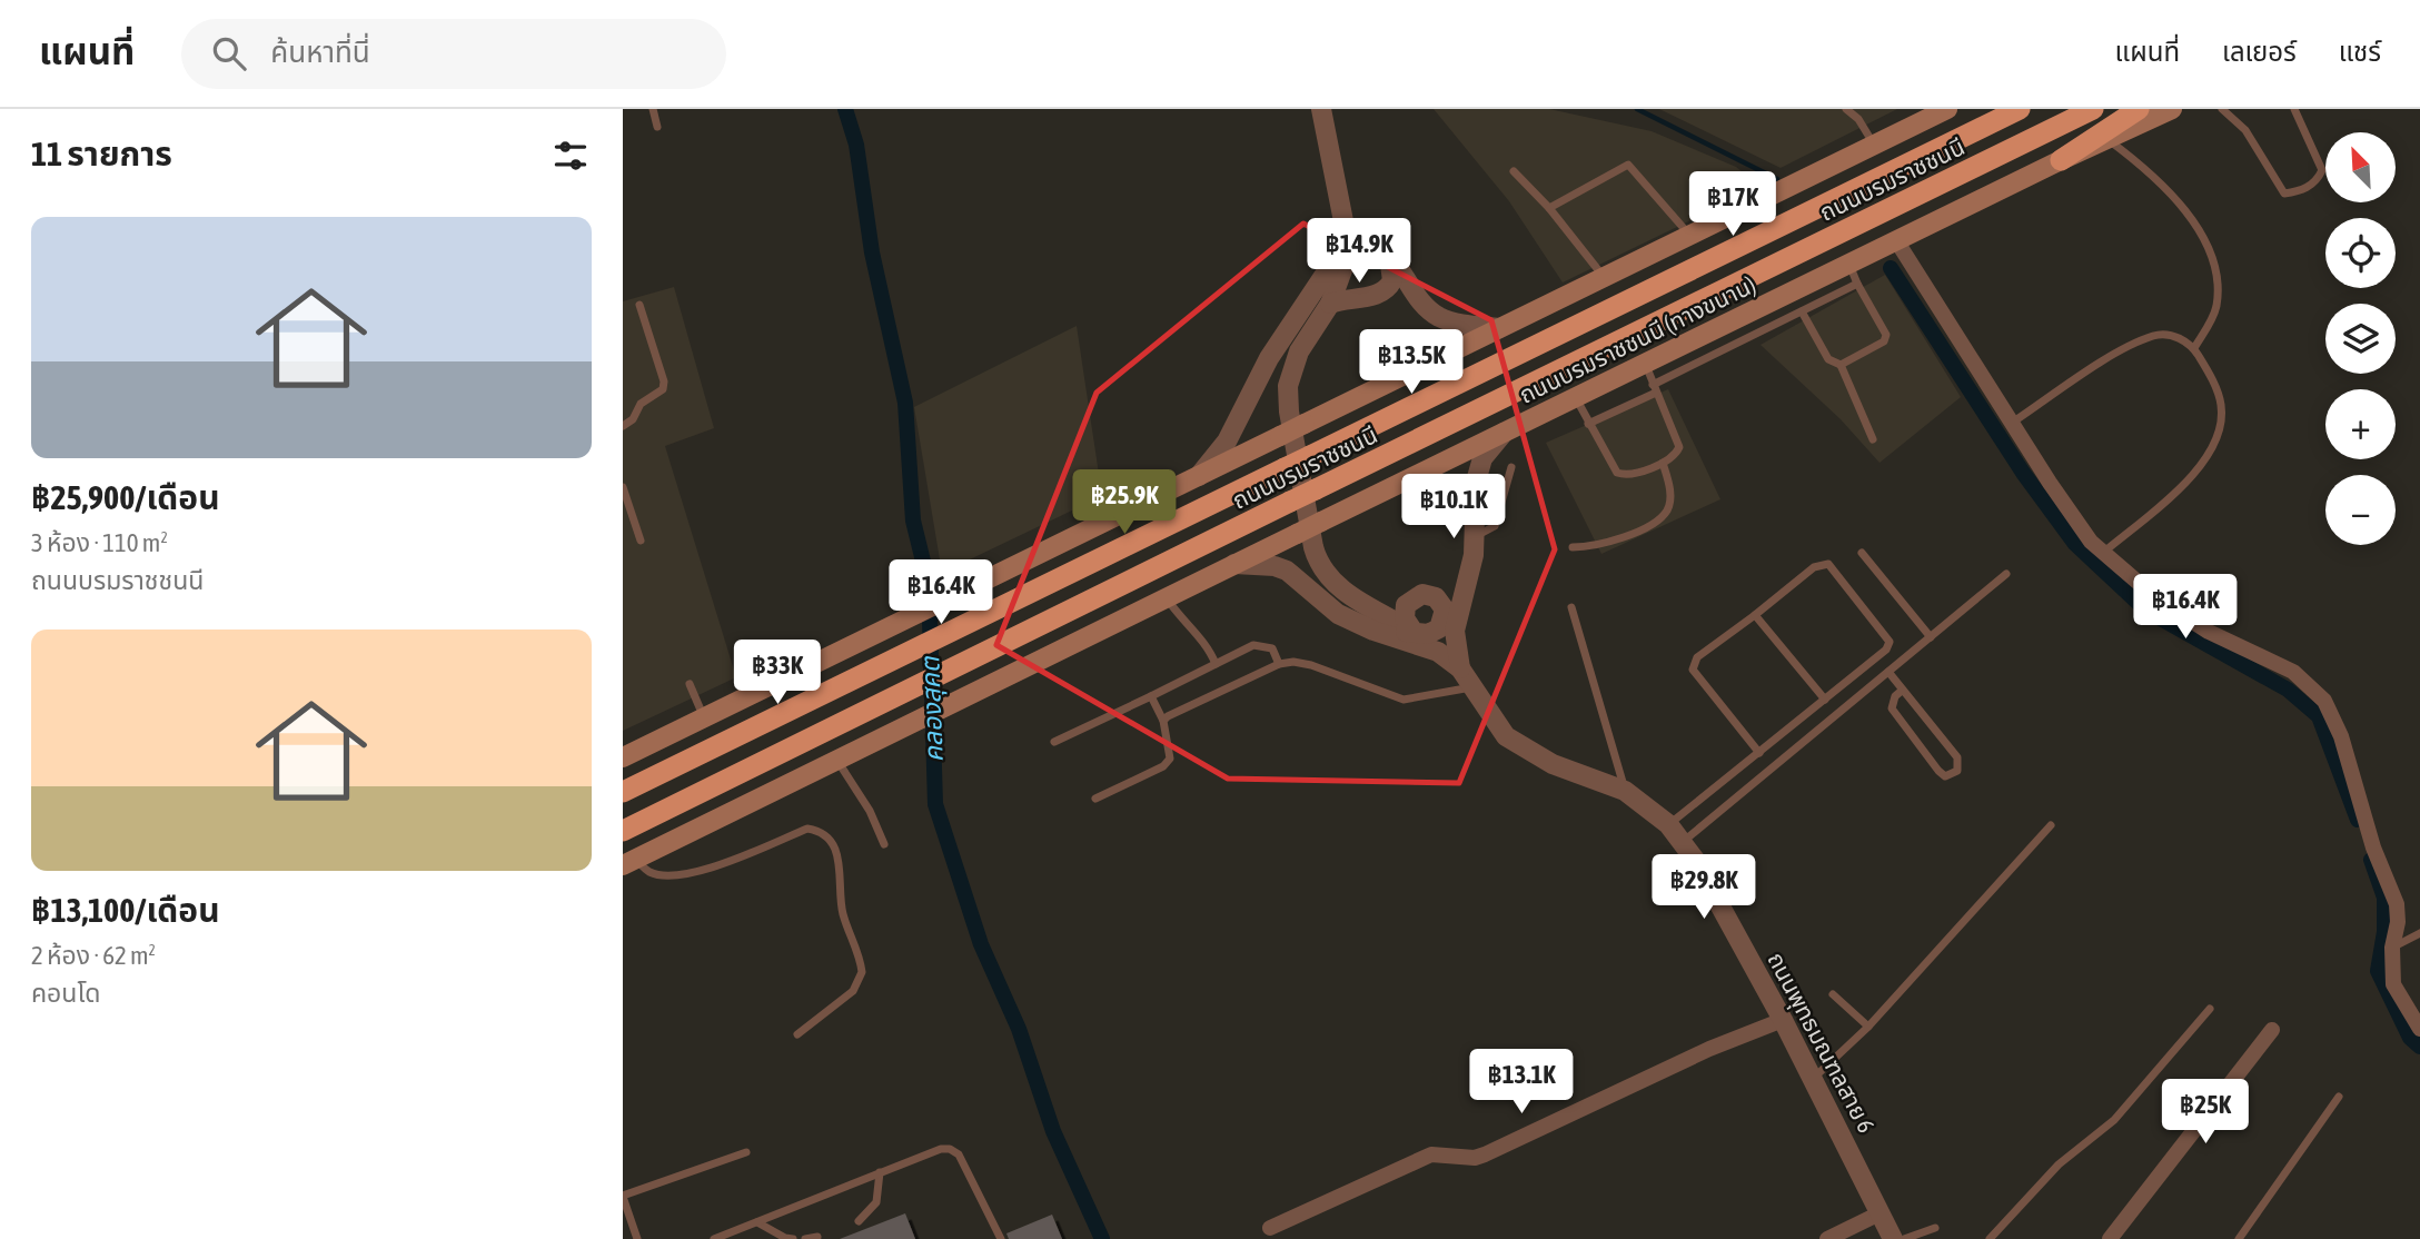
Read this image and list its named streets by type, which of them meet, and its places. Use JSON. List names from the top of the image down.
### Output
{
  "streets": {
    "highway": ["ถนนบรมราชชนนี"],
    "main road": ["ถนนบรมราชชนนี (ทางขนาน)"],
    "street": ["ถนนพุทธมณฑลสาย 6"]
  },
  "crossings": [
    ["ถนนบรมราชชนนี (ทางขนาน)", "ถนนพุทธมณฑลสาย 6"]
  ],
  "water": ["คลองสุคต"],
  "north": "top left",
  "page": {
    "header": "แผนที่",
    "search": "ค้นหาที่นี่",
    "nav": ["แผนที่", "เลเยอร์", "แชร์"],
    "heading": "11 รายการ",
    "map_buttons": ["+", "−"],
    "price": [
      "฿17K",
      "฿14.9K",
      "฿13.5K",
      "฿25.9K",
      "฿10.1K",
      "฿16.4K",
      "฿16.4K",
      "฿33K",
      "฿29.8K",
      "฿13.1K",
      "฿25K"
    ],
    "list": [
      {
        "name": "฿25,900/เดือน",
        "note": "3 ห้อง · 110 m² · ถนนบรมราชชนนี"
      },
      {
        "name": "฿13,100/เดือน",
        "note": "2 ห้อง · 62 m² · คอนโด"
      }
    ]
  }
}
